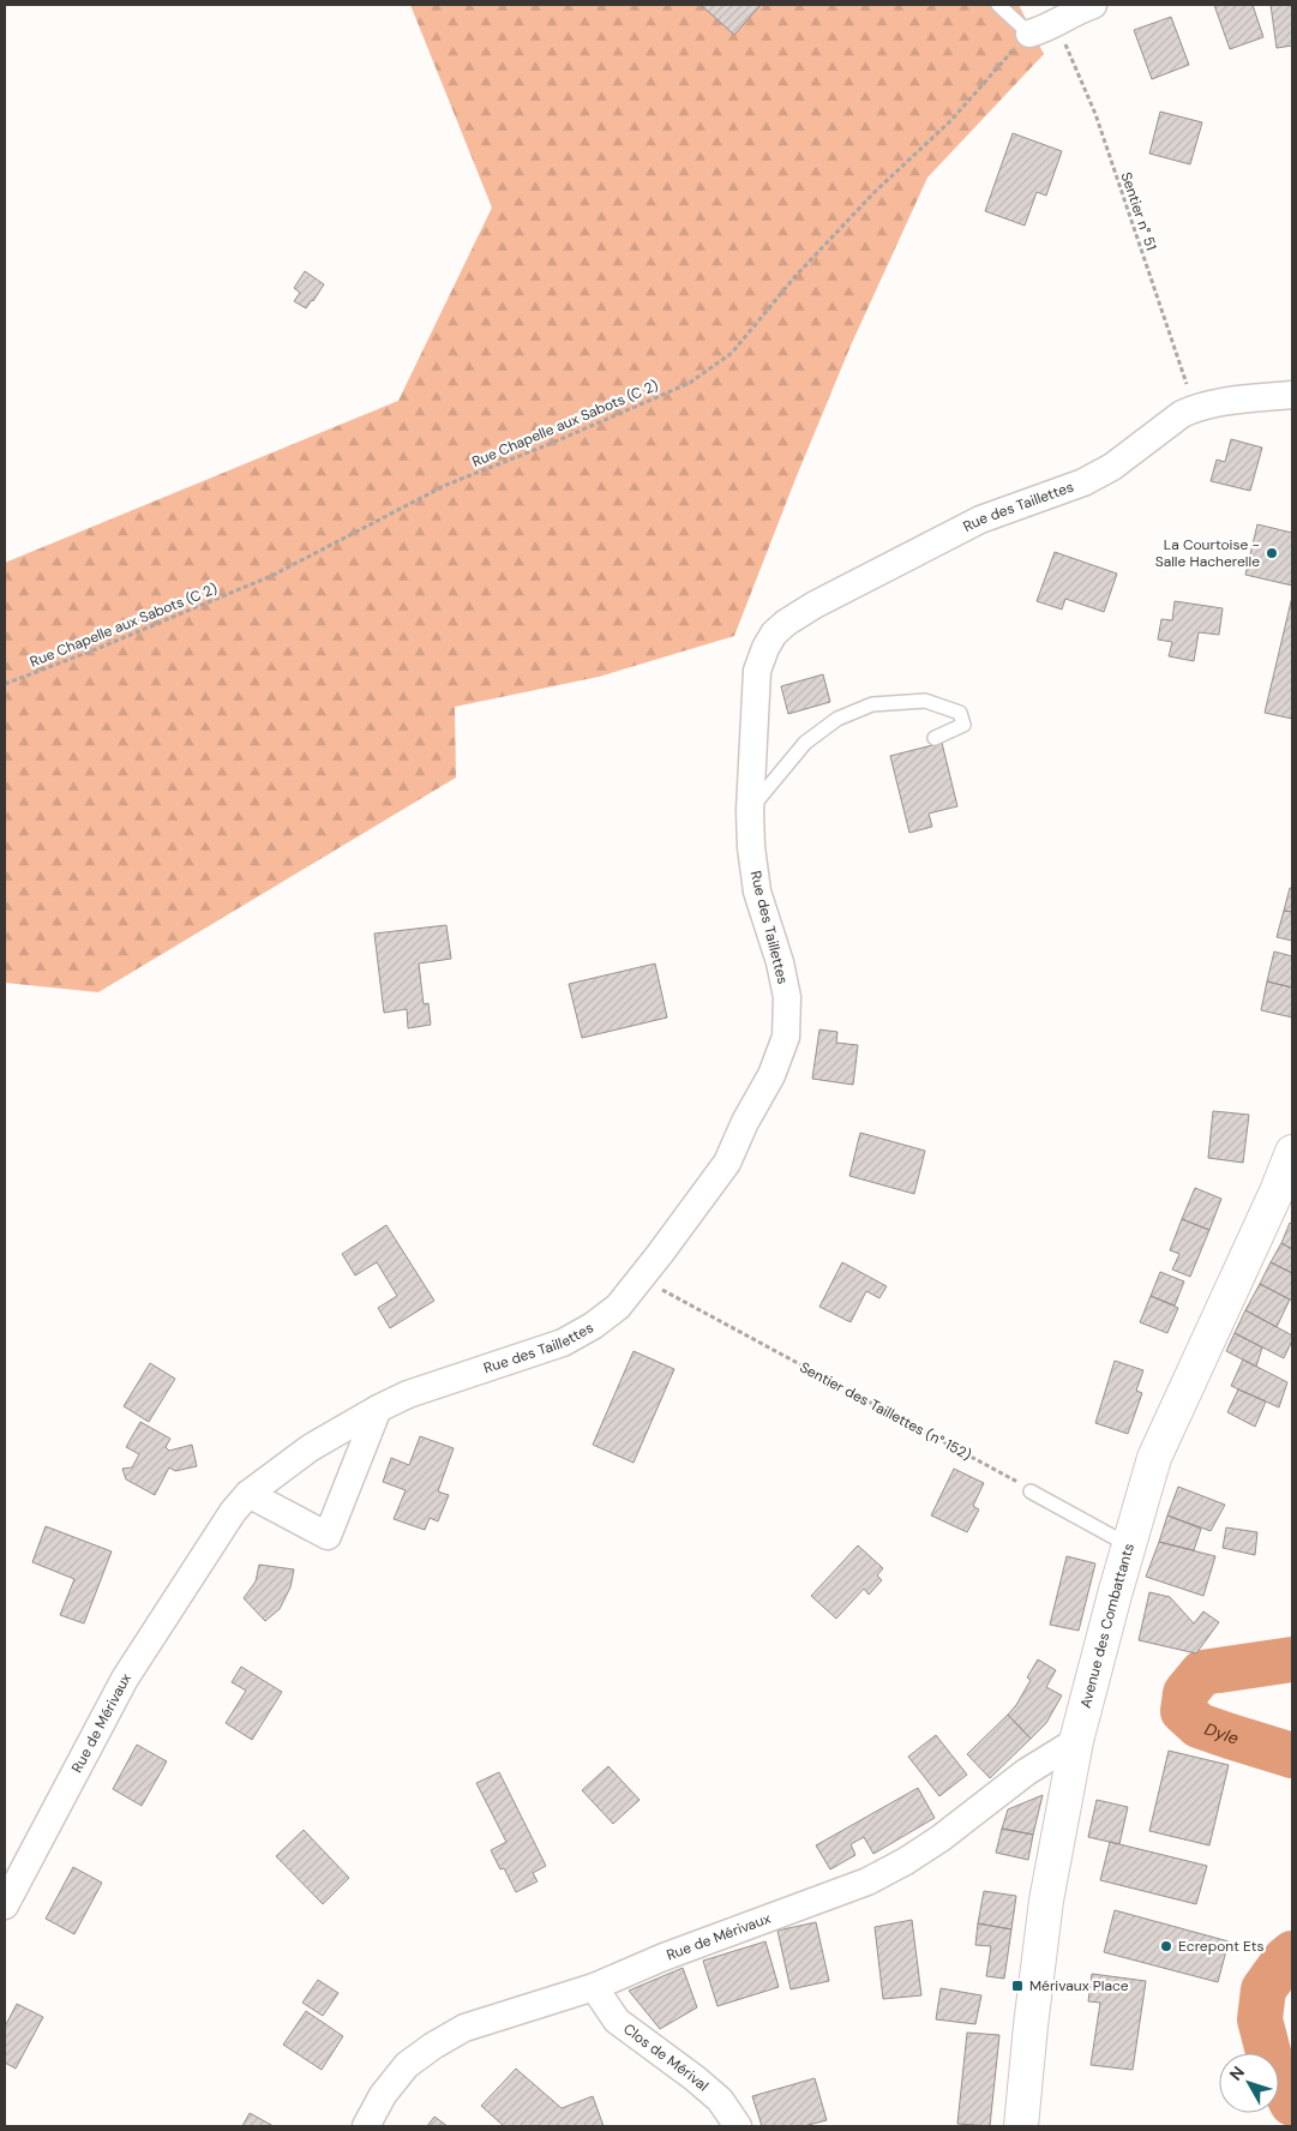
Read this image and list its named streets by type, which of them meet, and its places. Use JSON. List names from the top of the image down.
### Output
{
  "streets": {
    "main road": ["Avenue des Combattants"],
    "street": ["Rue des Taillettes", "Rue de Mérivaux", "Clos de Mérival"],
    "path": ["Sentier n° 51", "Rue Chapelle aux Sabots (C 2)", "Sentier des Taillettes (n° 152)"]
  },
  "crossings": [
    ["Sentier n° 51", "Rue des Taillettes"],
    ["Rue des Taillettes", "Sentier des Taillettes (n° 152)"],
    ["Rue des Taillettes", "Rue de Mérivaux"],
    ["Avenue des Combattants", "Rue de Mérivaux"],
    ["Rue de Mérivaux", "Clos de Mérival"]
  ],
  "water": ["Dyle"],
  "places": {
    "other": ["La Courtoise - Salle Hacherelle", "Ecrepont Ets"],
    "transit": ["Mérivaux Place"]
  },
  "north": "top left"
}
